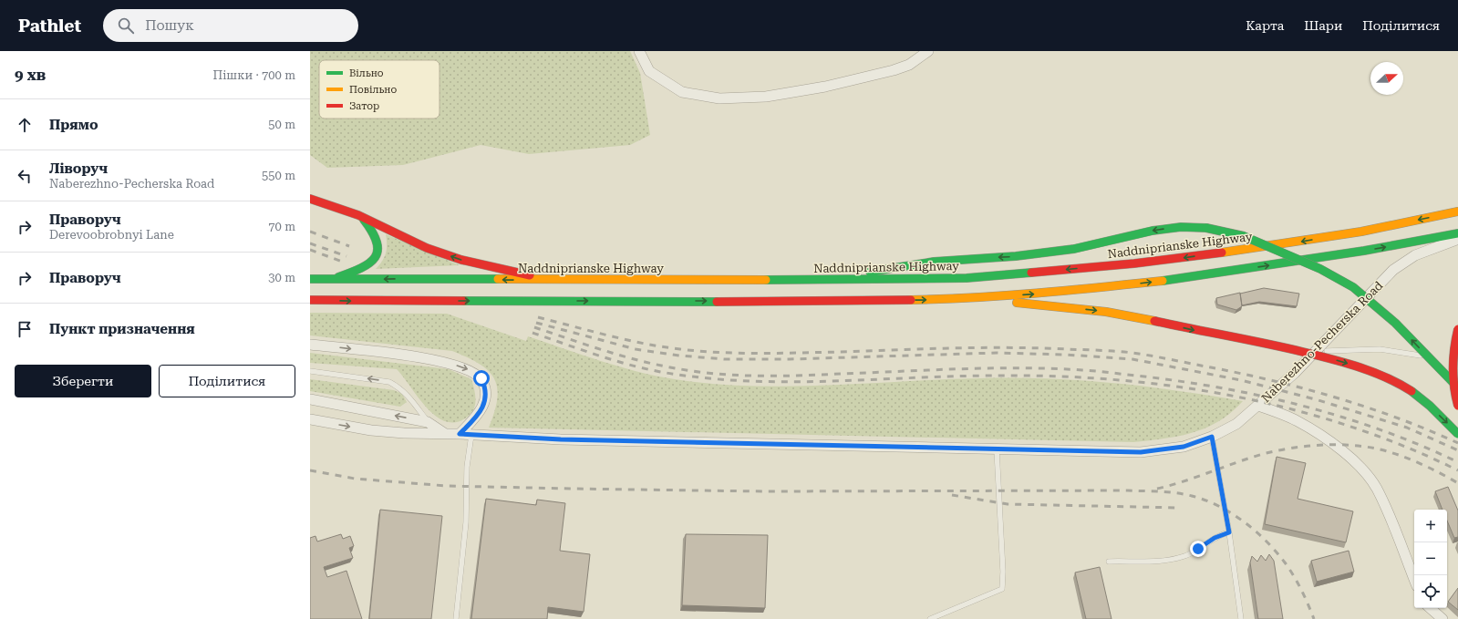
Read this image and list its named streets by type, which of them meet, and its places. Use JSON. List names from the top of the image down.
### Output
{
  "streets": {
    "main road": ["Naddniprianske Highway"],
    "street": ["Naberezhno-Pecherska Road"]
  },
  "legend": ["Вільно", "Повільно", "Затор"],
  "north": "right",
  "page": {
    "header": "Pathlet",
    "search": "Пошук",
    "nav": ["Карта", "Шари", "Поділитися"],
    "heading": ["9 хв", "Пішки · 700 m"],
    "list": [
      ["Прямо", "50 m"],
      ["Ліворуч", "Naberezhno-Pecherska Road", "550 m"],
      ["Праворуч", "Derevoobrobnyi Lane", "70 m"],
      ["Праворуч", "30 m"],
      "Пункт призначення"
    ],
    "buttons": ["Зберегти", "Поділитися"],
    "map_buttons": ["+", "−"]
  }
}
